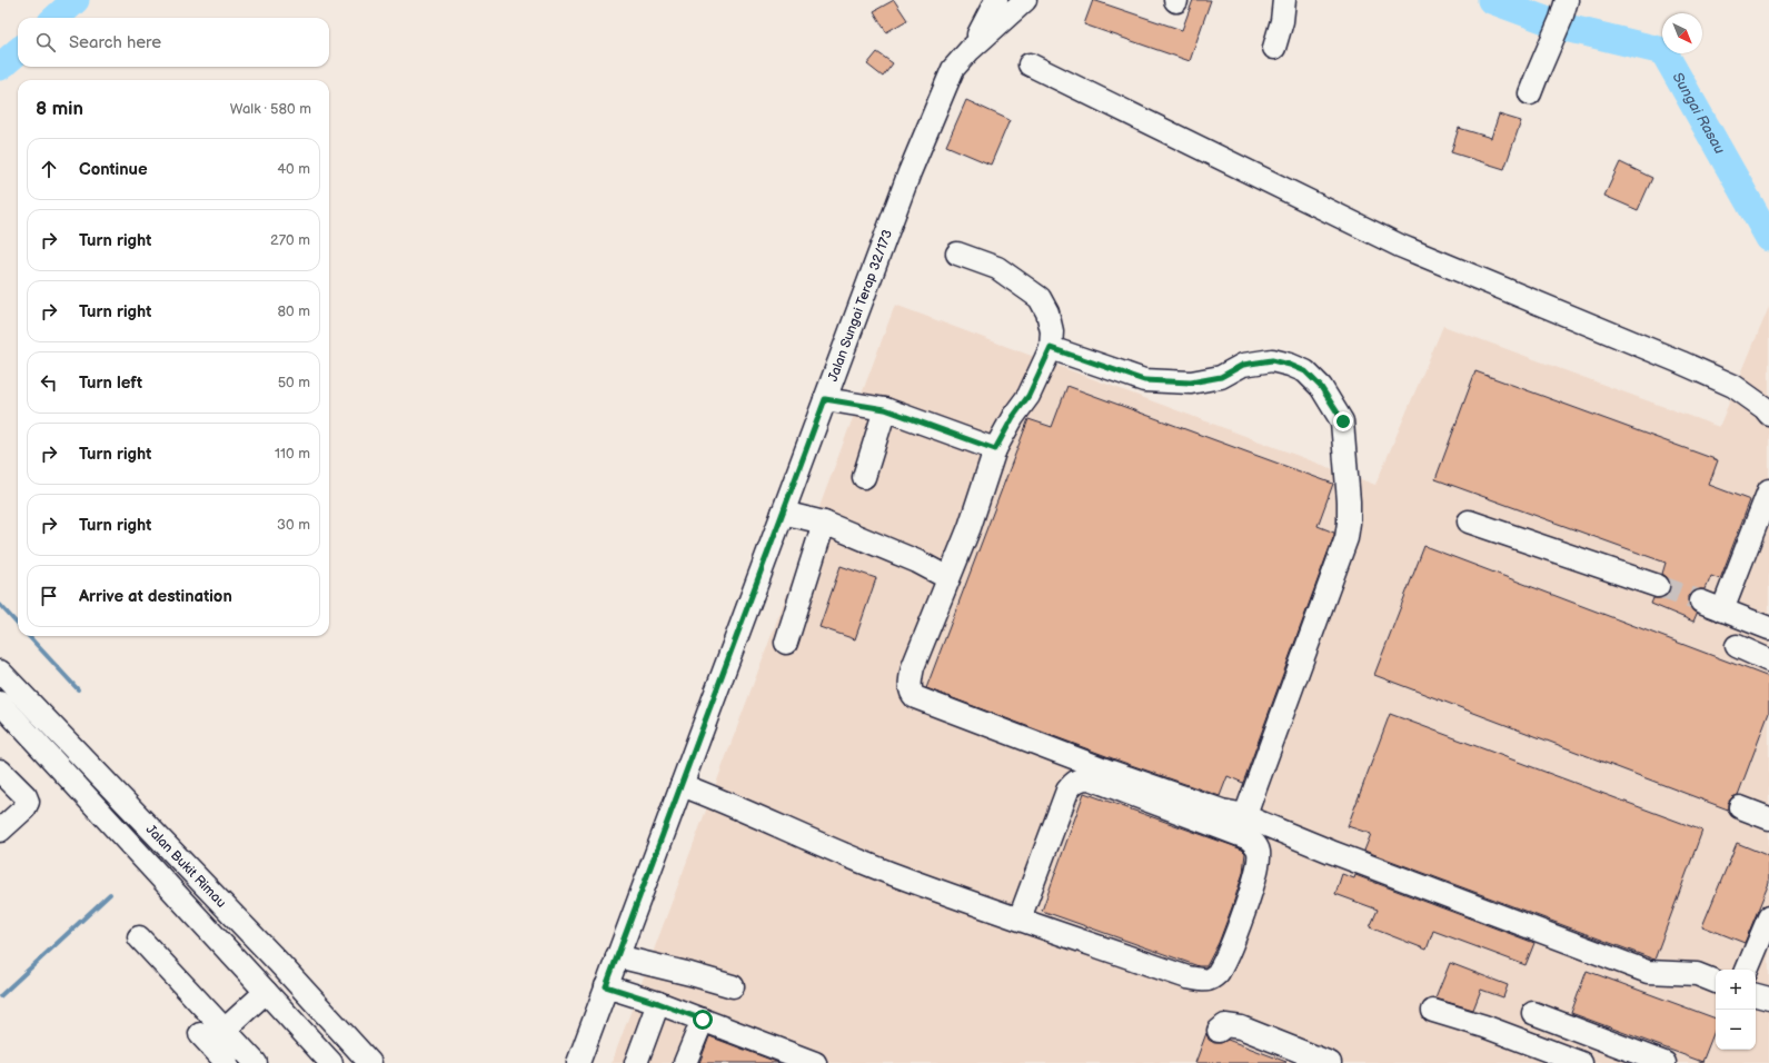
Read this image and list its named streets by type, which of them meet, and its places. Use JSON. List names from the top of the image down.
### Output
{
  "streets": {
    "street": ["Jalan Sungai Terap 32/173", "Jalan Bukit Rimau"]
  },
  "water": ["Sungai Rasau"],
  "north": "bottom right",
  "page": {
    "search": "Search here",
    "heading": ["8 min", "Walk · 580 m"],
    "list": [
      ["Continue", "40 m"],
      ["Turn right", "270 m"],
      ["Turn right", "80 m"],
      ["Turn left", "50 m"],
      ["Turn right", "110 m"],
      ["Turn right", "30 m"],
      "Arrive at destination"
    ],
    "map_buttons": ["+", "−"]
  }
}
